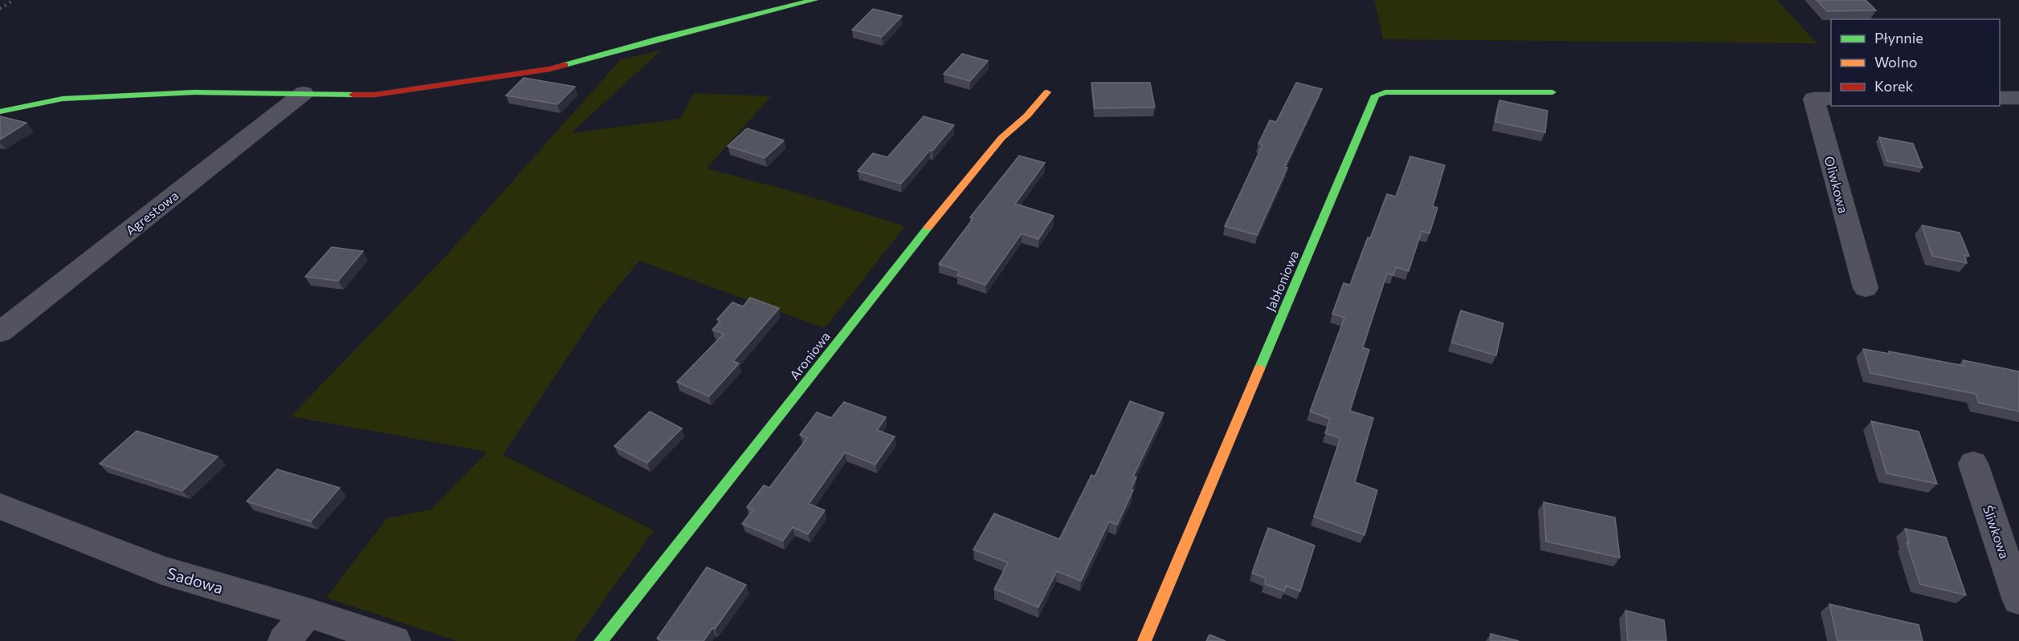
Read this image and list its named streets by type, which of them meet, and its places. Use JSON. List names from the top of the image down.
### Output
{
  "streets": {
    "street": [
      "Oliwkowa",
      "Agrestowa",
      "Jabłoniowa",
      "Aroniowa",
      "Śliwkowa",
      "Sadowa"
    ]
  },
  "legend": ["Płynnie", "Wolno", "Korek"]
}
